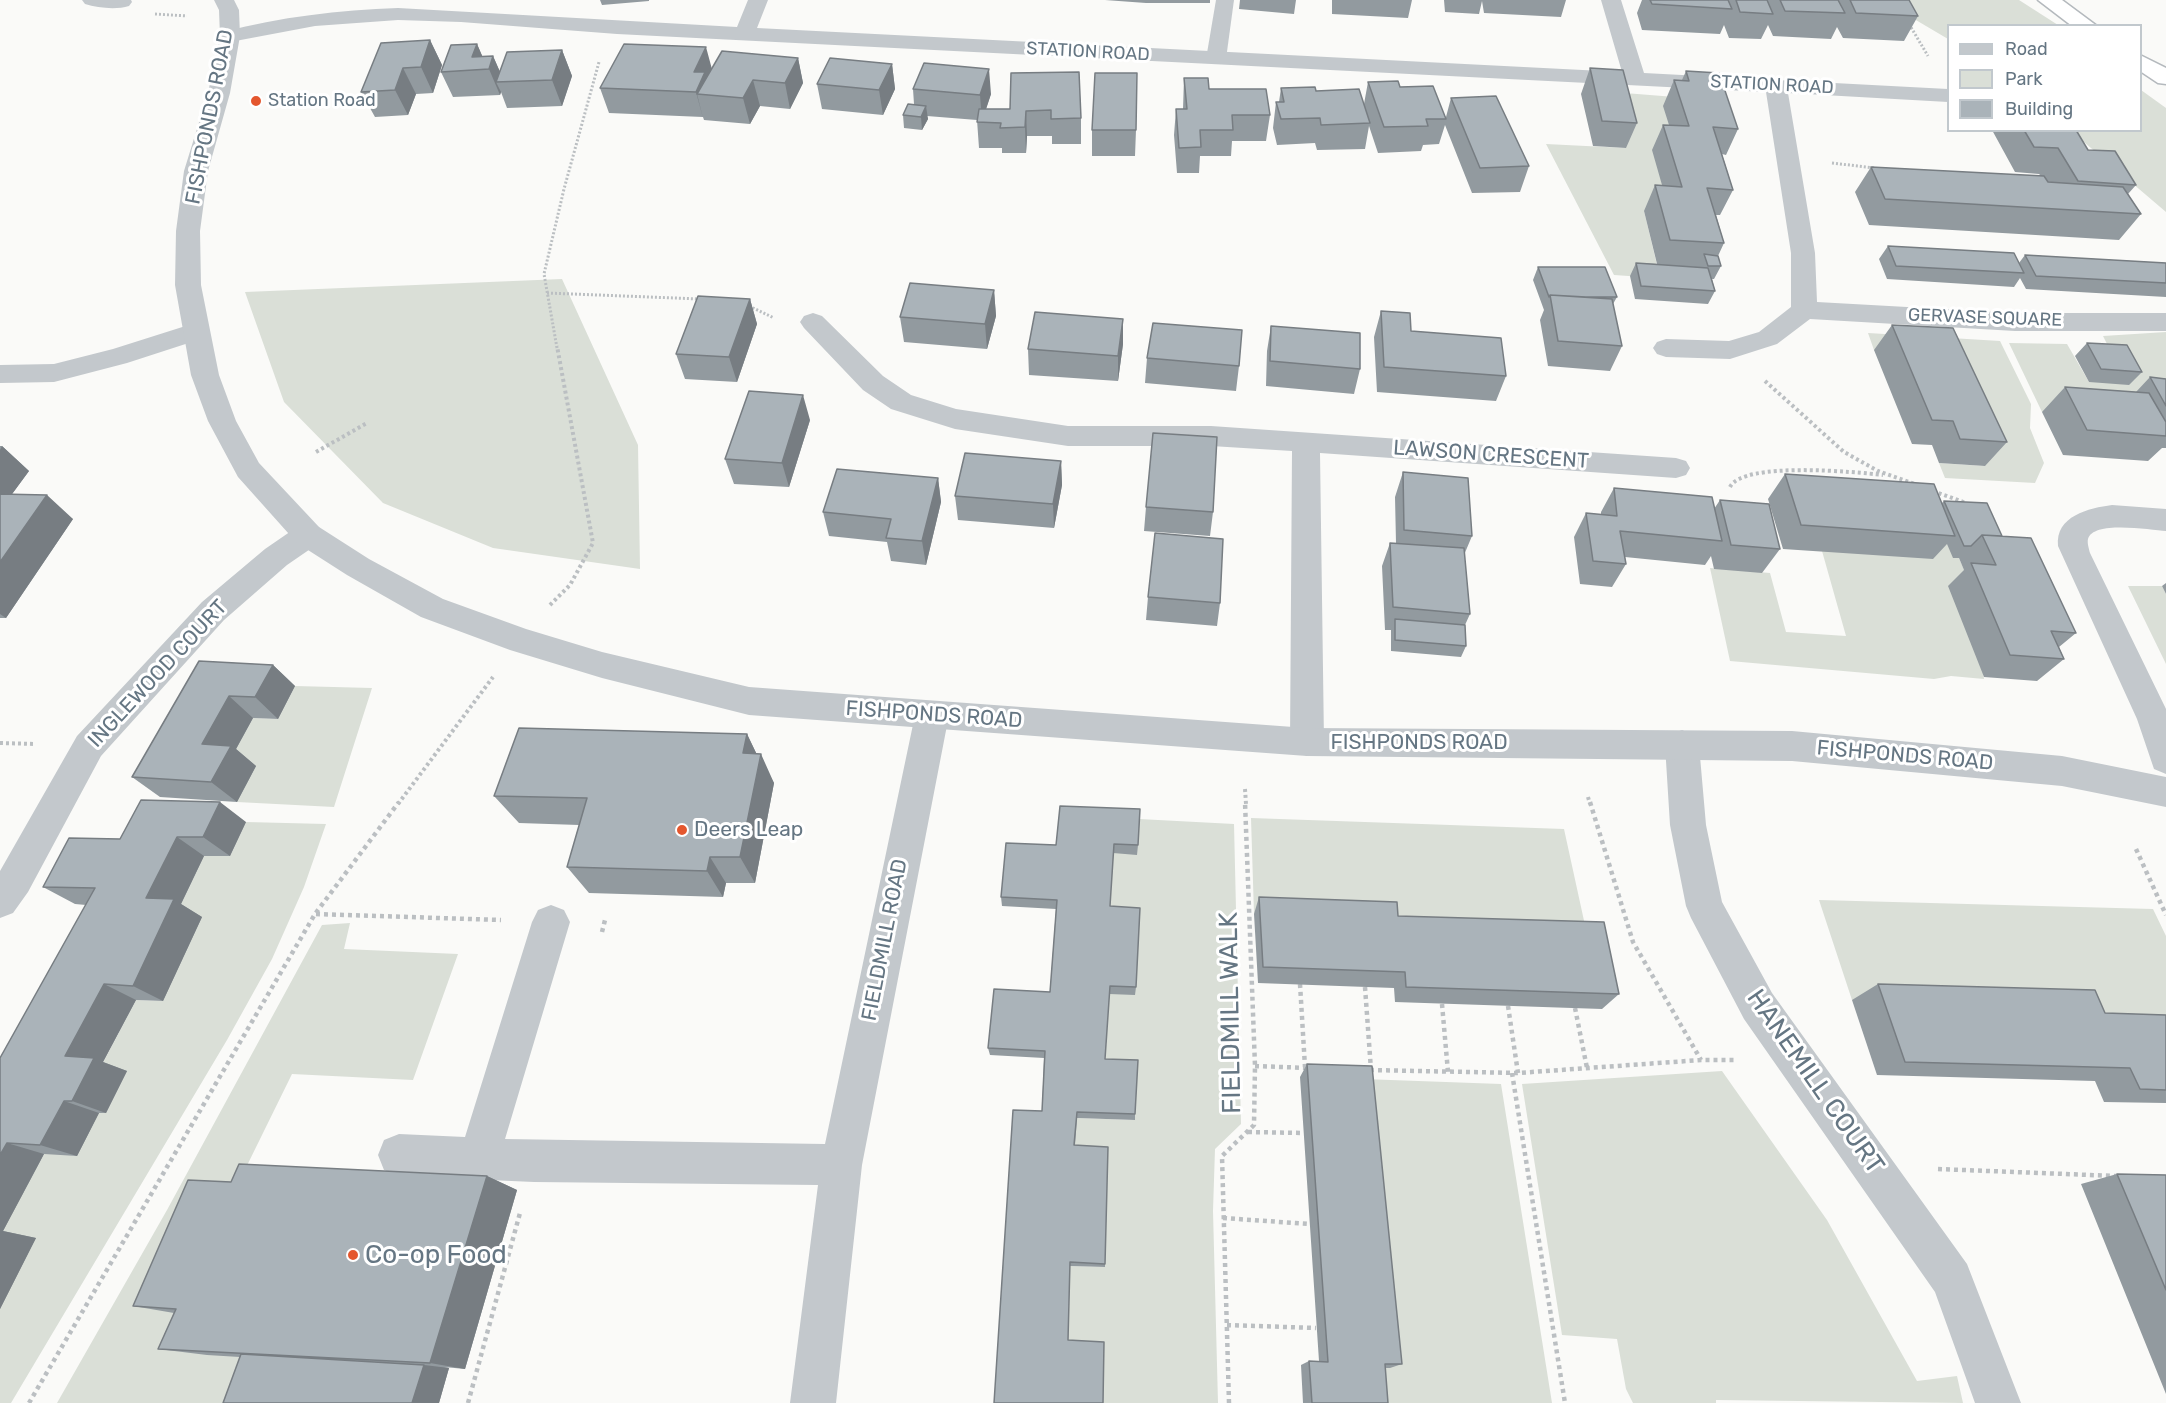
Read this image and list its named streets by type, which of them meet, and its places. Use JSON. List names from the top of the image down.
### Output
{
  "streets": {
    "street": [
      "STATION ROAD",
      "FISHPONDS ROAD",
      "GERVASE SQUARE",
      "LAWSON CRESCENT",
      "INGLEWOOD COURT",
      "FIELDMILL ROAD",
      "HANEMILL COURT"
    ],
    "path": ["FIELDMILL WALK"]
  },
  "crossings": [
    ["STATION ROAD", "FISHPONDS ROAD"],
    ["FISHPONDS ROAD", "INGLEWOOD COURT"],
    ["FISHPONDS ROAD", "FIELDMILL ROAD"],
    ["FISHPONDS ROAD", "HANEMILL COURT"]
  ],
  "places": ["Station Road", "Deers Leap", "Co-op Food"],
  "legend": ["Road", "Park", "Building"]
}
